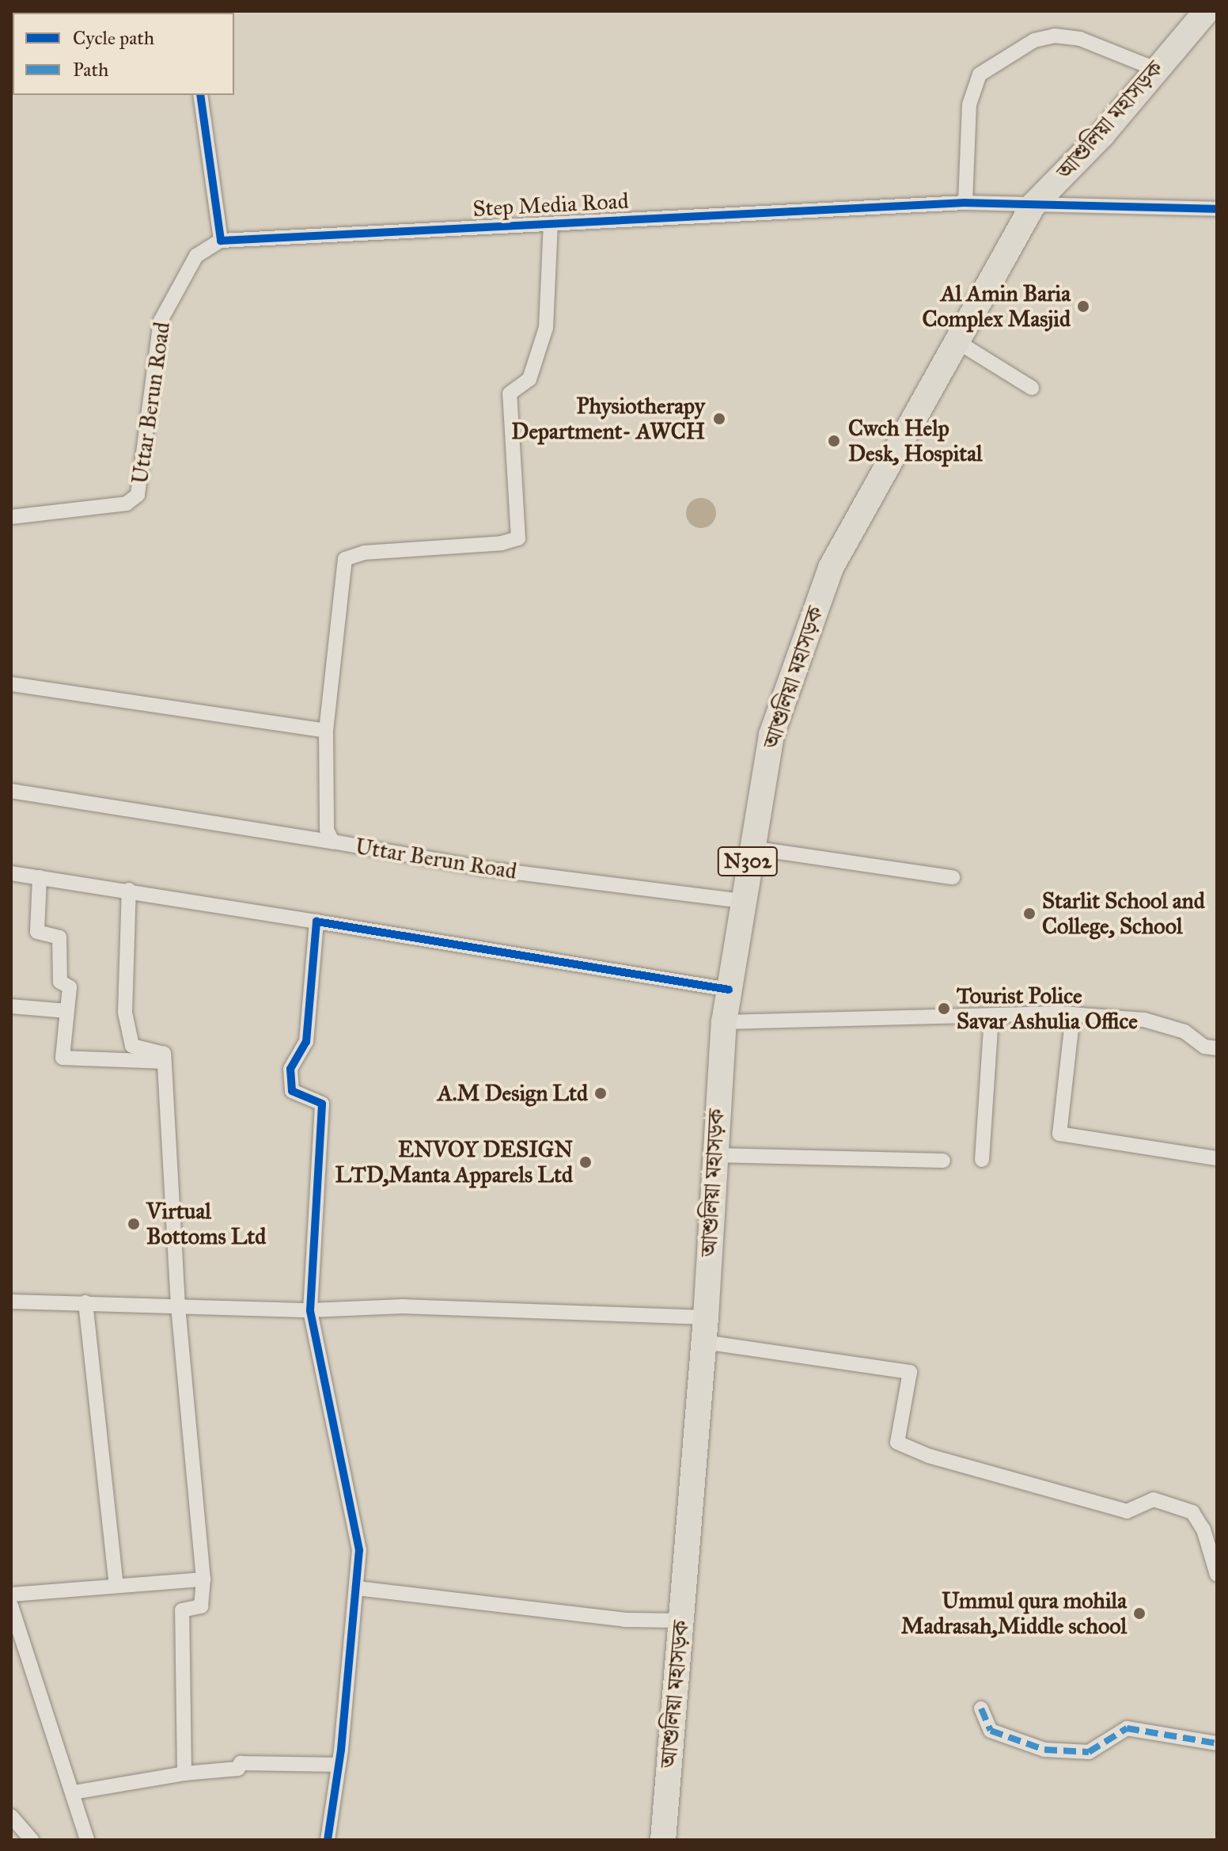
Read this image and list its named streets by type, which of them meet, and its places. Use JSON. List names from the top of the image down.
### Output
{
  "streets": {
    "highway": ["আশুলিয়া মহাসড়ক", "N302"],
    "street": ["Step Media Road", "Uttar Berun Road"]
  },
  "crossings": [
    ["আশুলিয়া মহাসড়ক", "Step Media Road"],
    ["আশুলিয়া মহাসড়ক", "Uttar Berun Road"],
    ["Step Media Road", "Uttar Berun Road"]
  ],
  "places": [
    "Al Amin Baria Complex Masjid",
    "Physiotherapy Department- AWCH",
    "Cwch Help Desk, Hospital",
    "Starlit School and College, School",
    "Tourist Police Savar Ashulia Office",
    "A.M Design Ltd",
    "ENVOY DESIGN LTD,Manta Apparels Ltd",
    "Virtual Bottoms Ltd",
    "Ummul qura mohila Madrasah,Middle school"
  ],
  "legend": ["Cycle path", "Path"]
}
